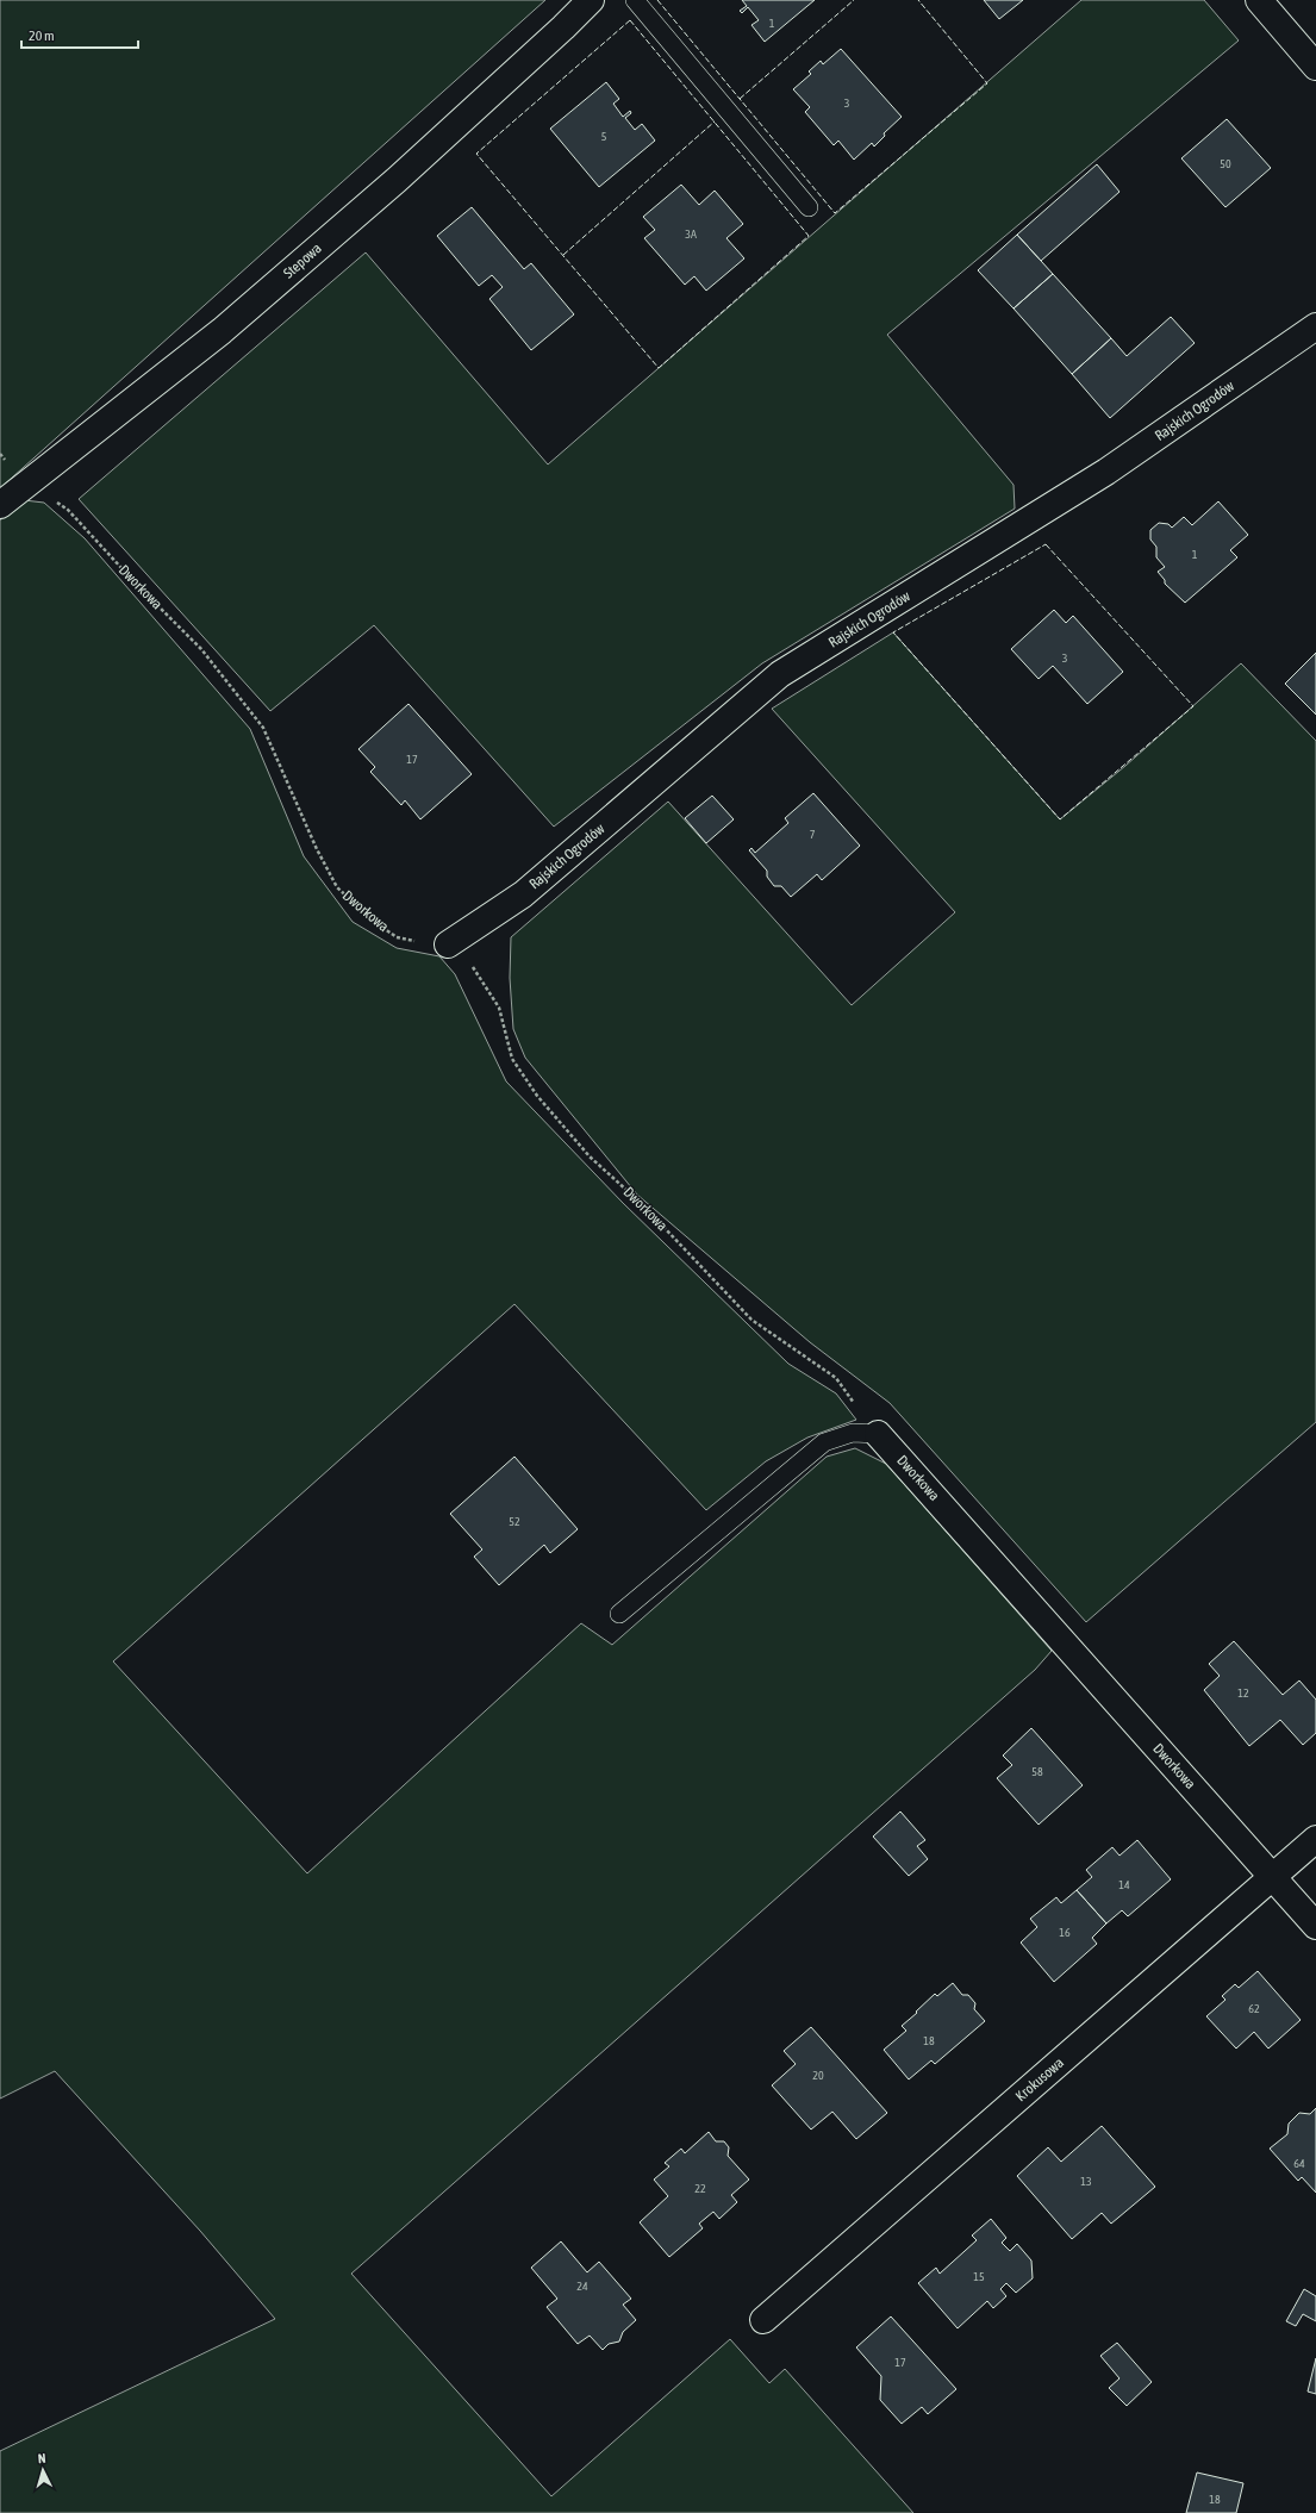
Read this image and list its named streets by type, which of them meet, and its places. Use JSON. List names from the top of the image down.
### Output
{
  "streets": {
    "street": [
      "Stepowa",
      "Rajskich Ogrodów",
      "Dworkowa",
      "Krokusowa"
    ]
  },
  "crossings": [
    ["Stepowa", "Dworkowa"],
    ["Rajskich Ogrodów", "Dworkowa"],
    ["Dworkowa", "Krokusowa"]
  ],
  "house_numbers": [
    "1",
    "3",
    "5",
    "50",
    "3A",
    "1",
    "3",
    "17",
    "7",
    "52",
    "12",
    "58",
    "14",
    "16",
    "62",
    "18",
    "20",
    "64",
    "13",
    "22",
    "15",
    "24",
    "17",
    "18"
  ],
  "scale_bar": "20 m",
  "north": "top"
}
